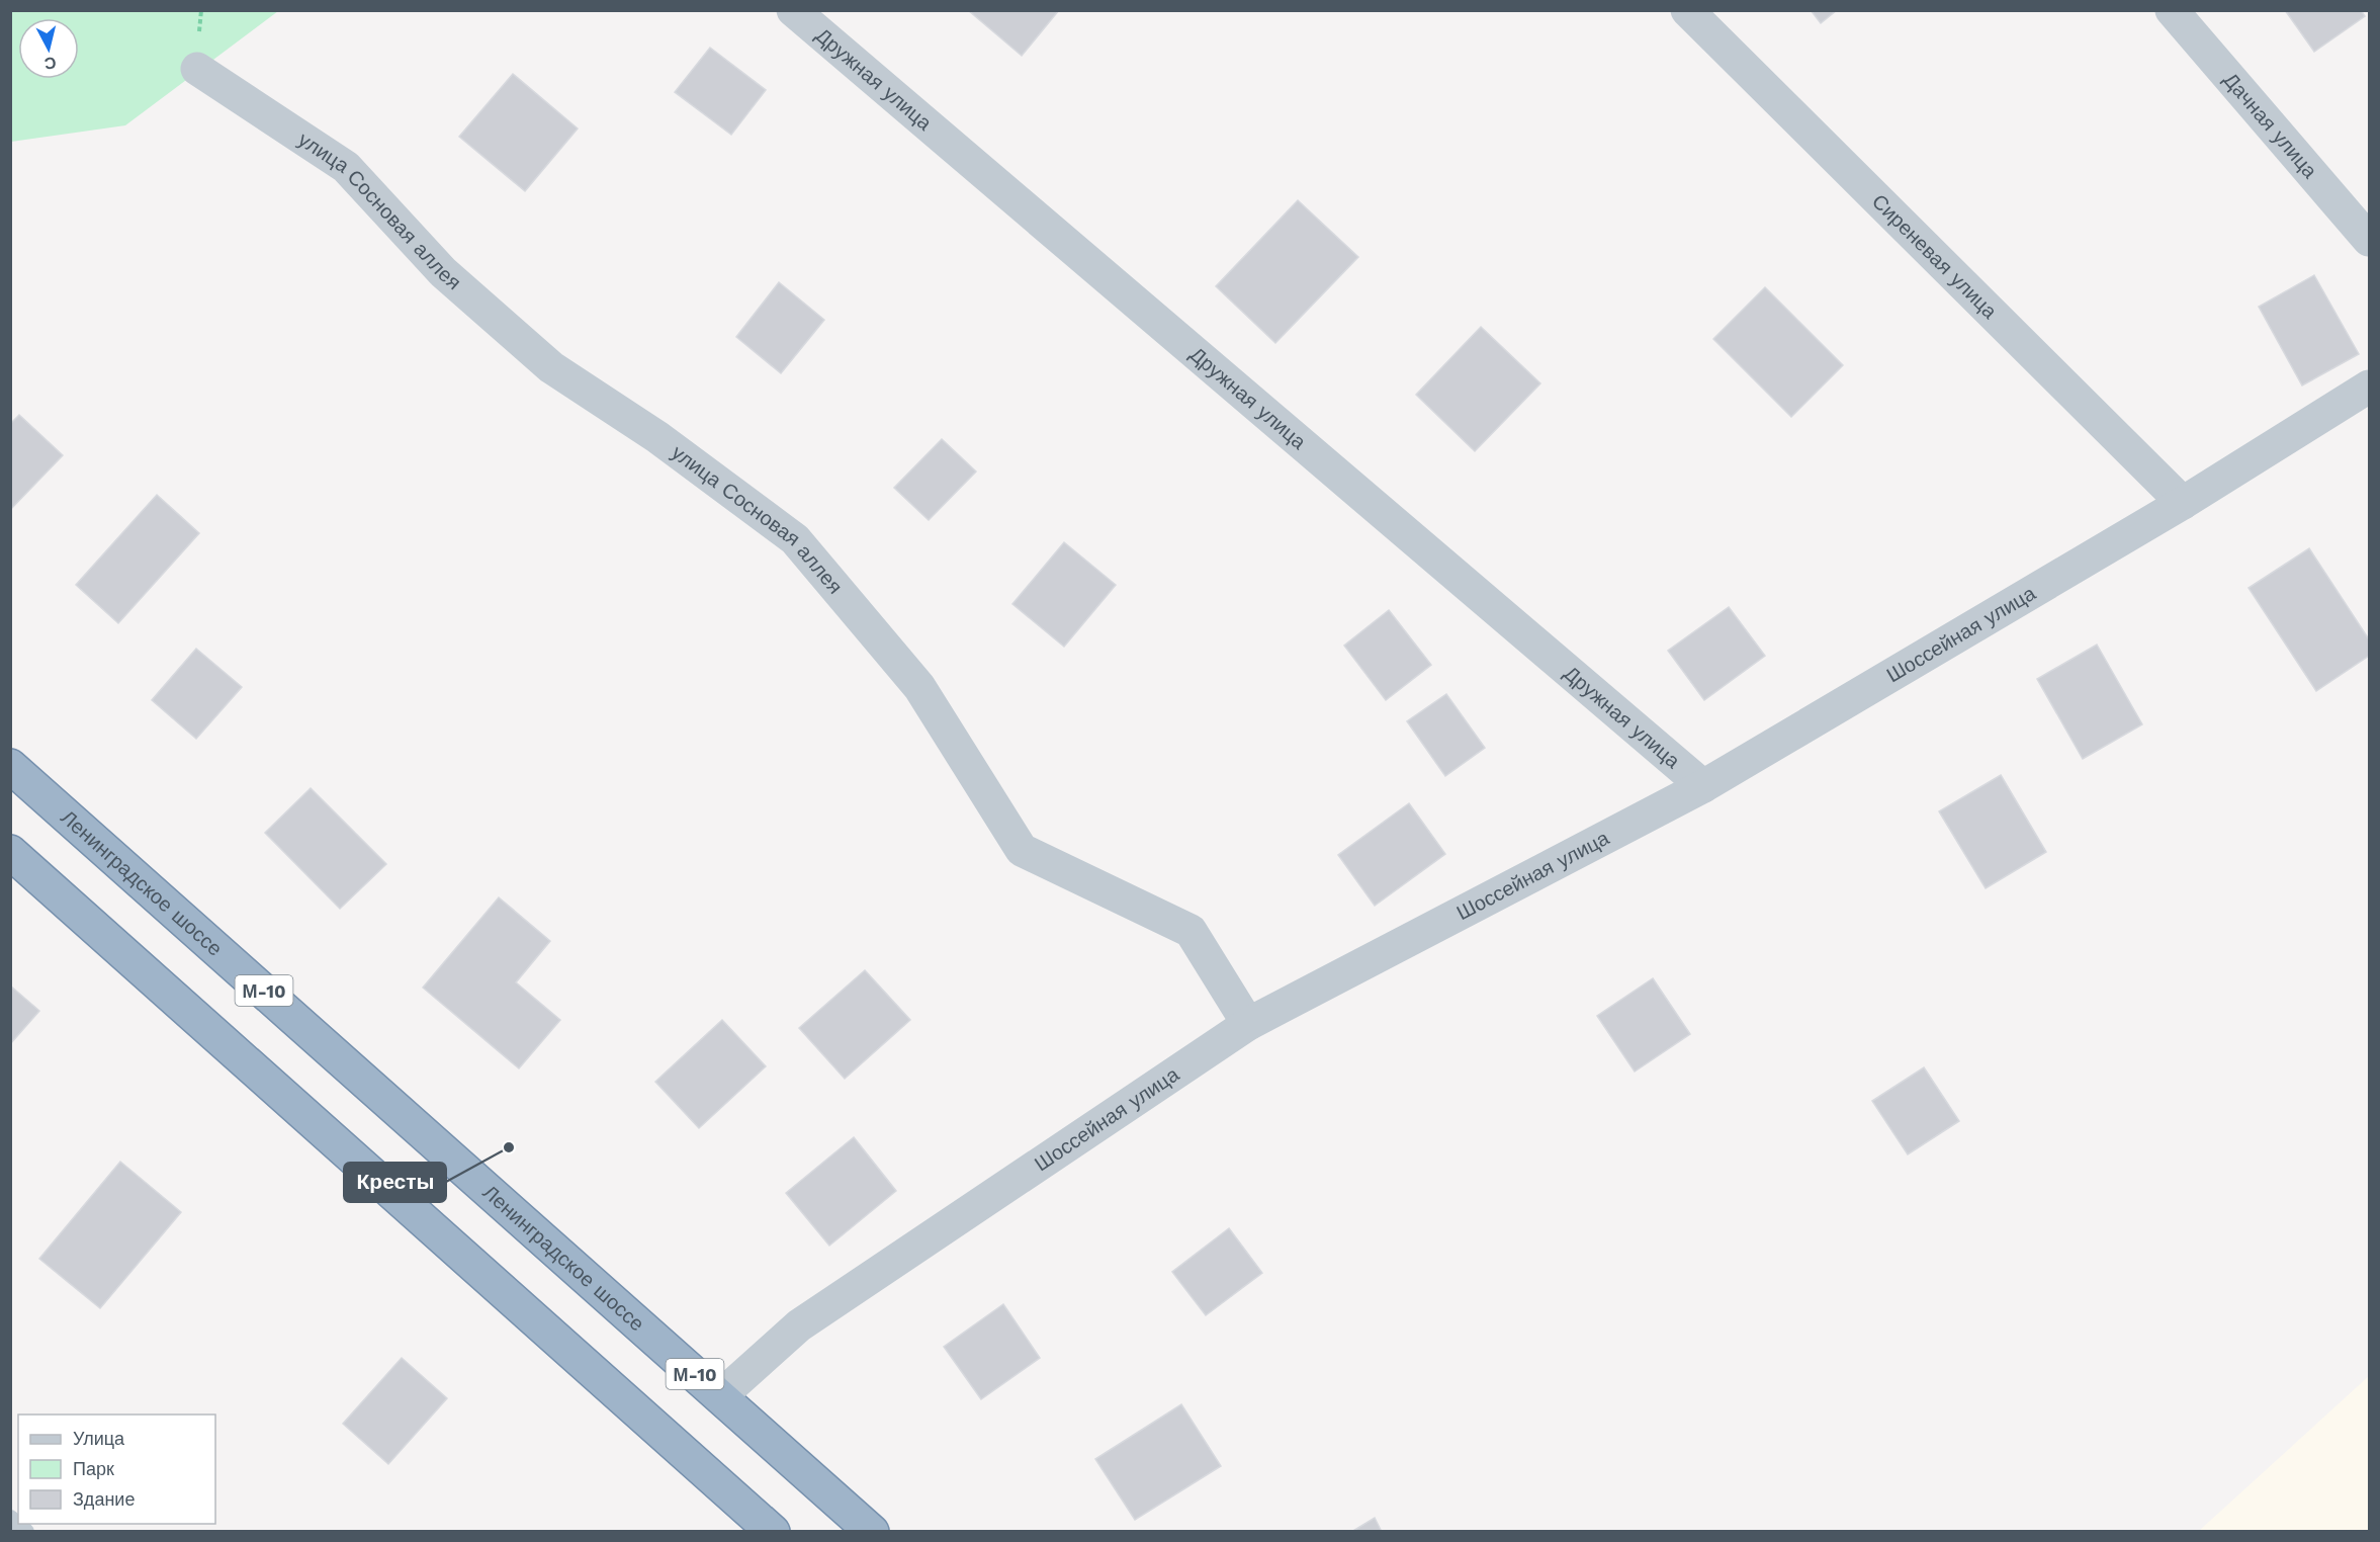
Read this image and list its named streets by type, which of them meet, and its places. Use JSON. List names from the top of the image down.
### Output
{
  "streets": {
    "highway": ["Ленинградское шоссе", "М-10"],
    "street": [
      "Дружная улица",
      "Дачная улица",
      "улица Сосновая аллея",
      "Сиреневая улица",
      "Шоссейная улица"
    ]
  },
  "crossings": [
    ["Дружная улица", "Шоссейная улица"],
    ["улица Сосновая аллея", "Шоссейная улица"],
    ["Сиреневая улица", "Шоссейная улица"],
    ["Шоссейная улица", "Ленинградское шоссе"]
  ],
  "places": ["Кресты"],
  "legend": ["Улица", "Парк", "Здание"],
  "north": "bottom"
}
